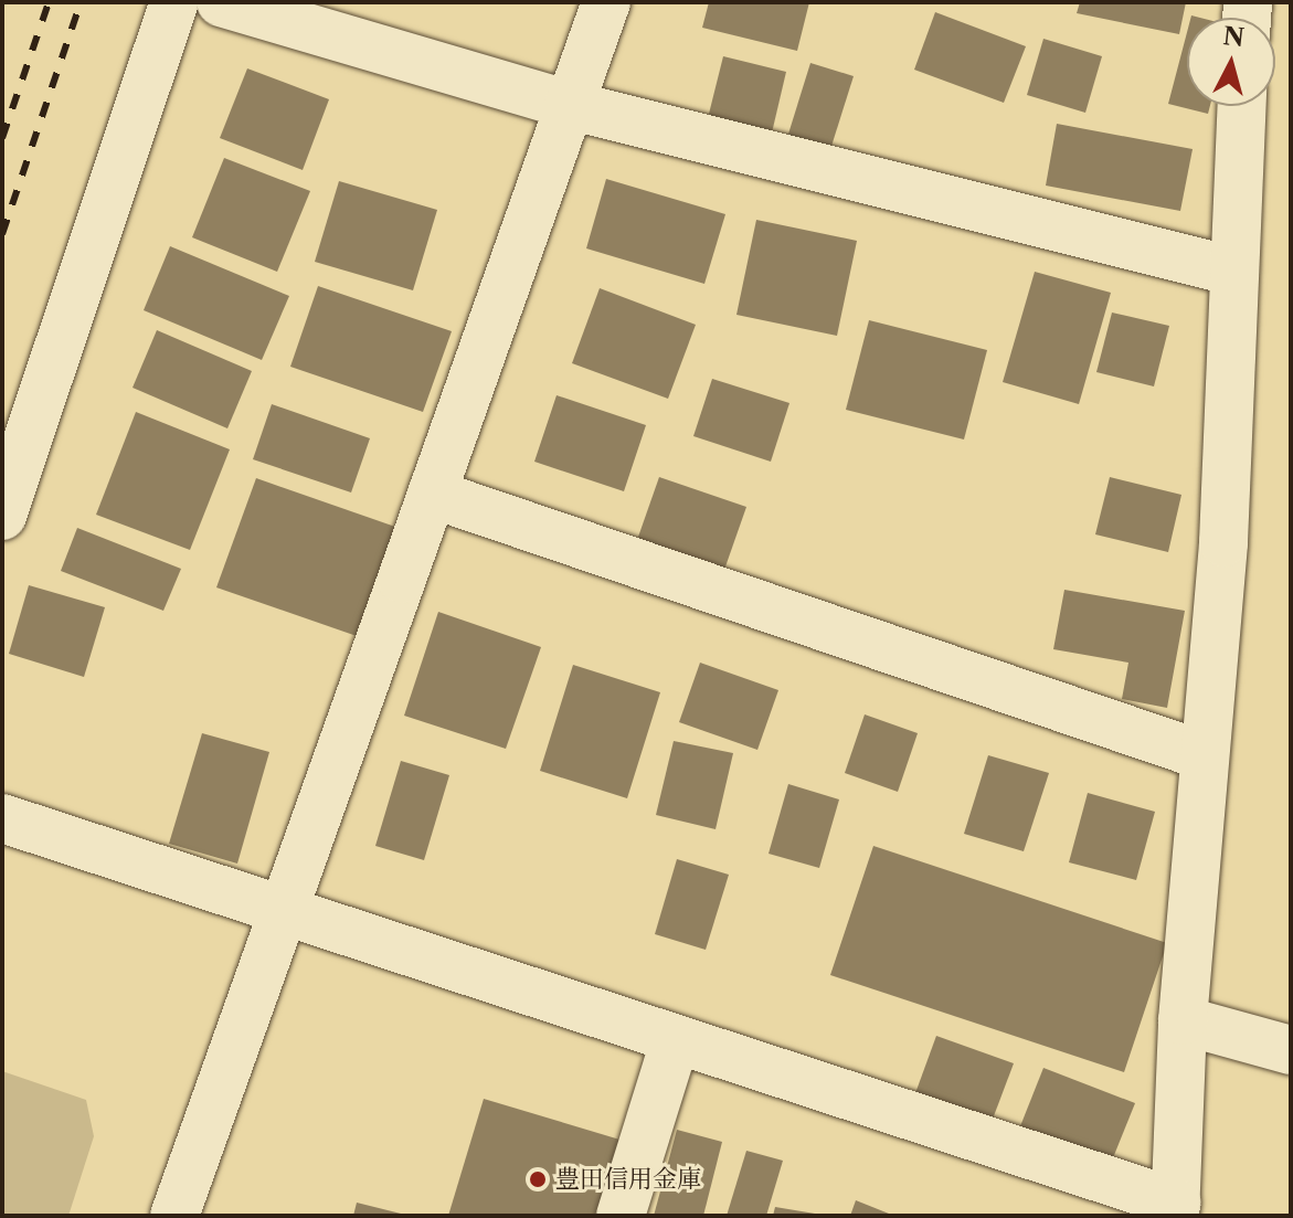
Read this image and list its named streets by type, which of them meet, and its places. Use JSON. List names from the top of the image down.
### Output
{
  "places": ["豊田信用金庫"],
  "north": "top"
}
